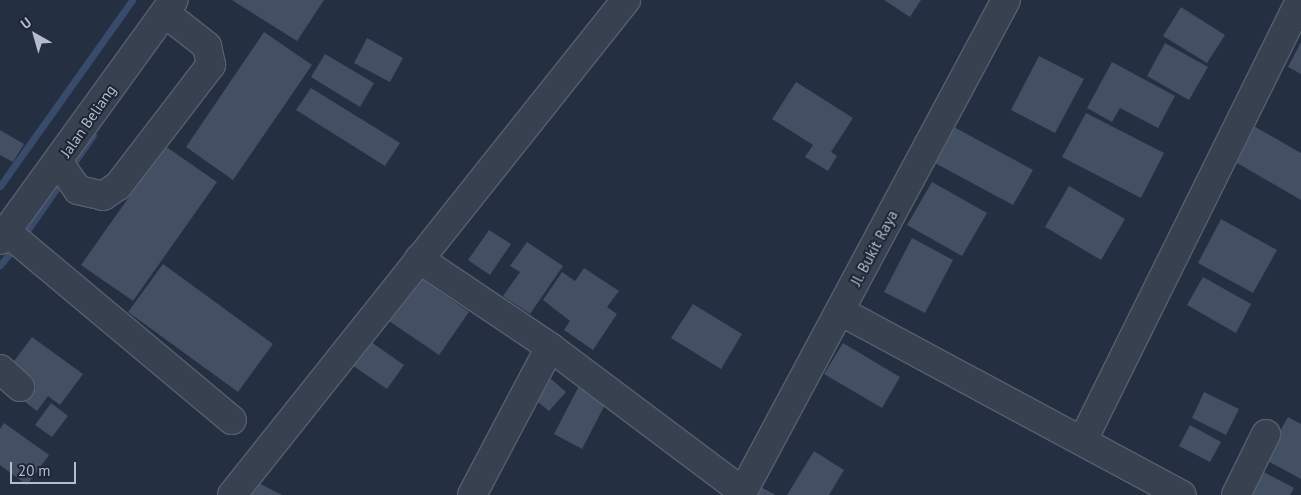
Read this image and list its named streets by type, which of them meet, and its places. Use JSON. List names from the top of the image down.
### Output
{
  "streets": {
    "street": ["Jalan Beliang", "Jl. Bukit Raya"]
  },
  "scale_bar": "20 m",
  "north": "top left"
}
